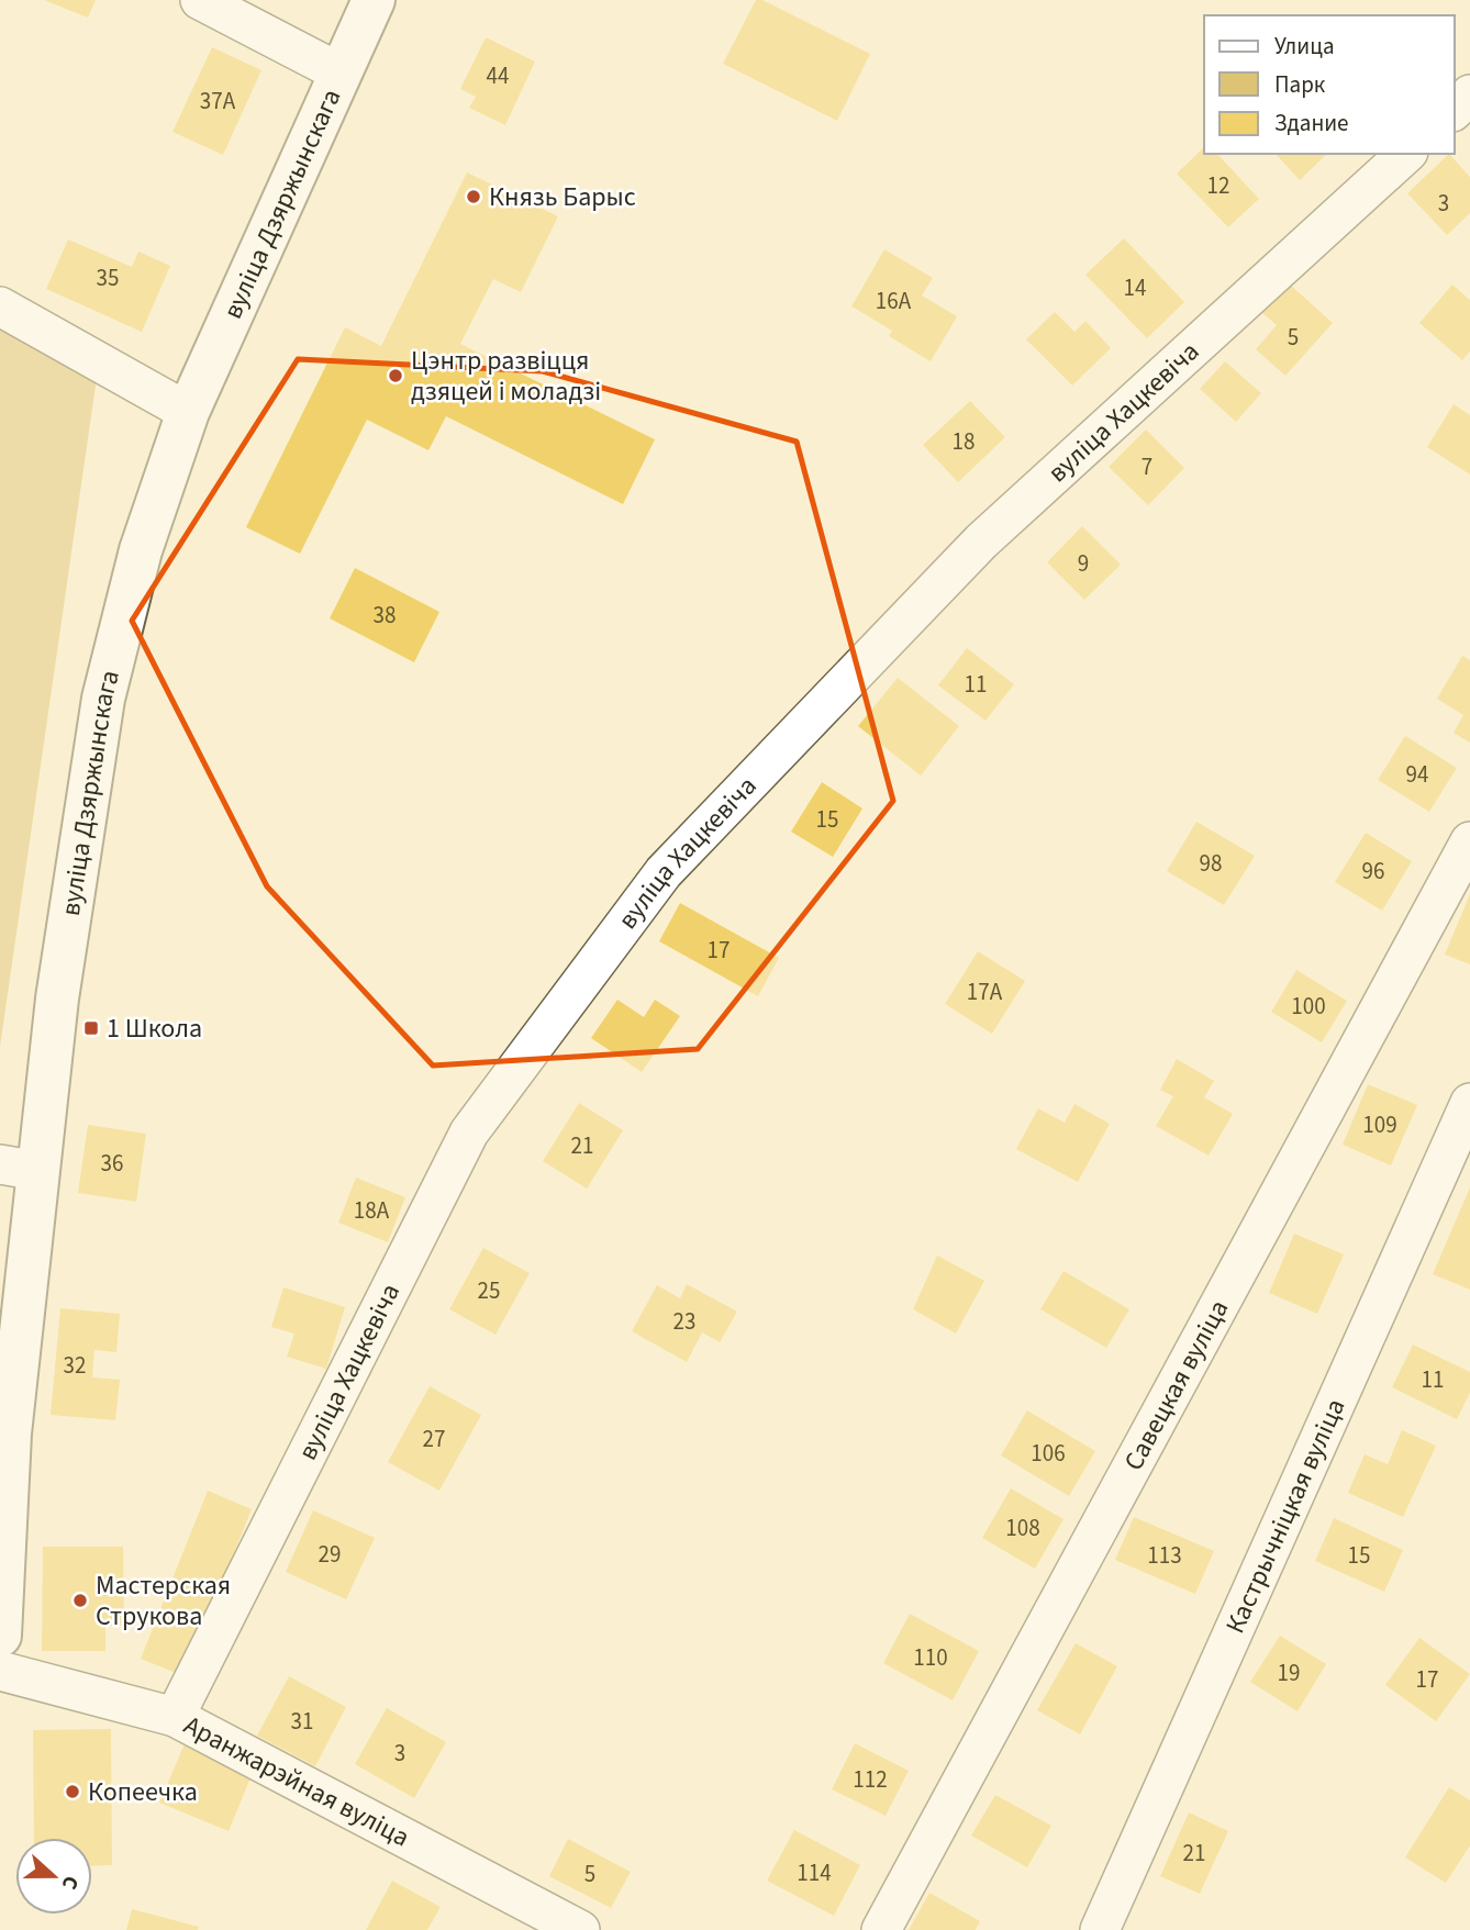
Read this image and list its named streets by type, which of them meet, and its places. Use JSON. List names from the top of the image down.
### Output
{
  "streets": {
    "street": [
      "вуліца Дзяржынскага",
      "вуліца Хацкевіча",
      "Савецкая вуліца",
      "Кастрычніцкая вуліца",
      "Аранжарэйная вуліца"
    ]
  },
  "crossings": [
    ["вуліца Хацкевіча", "Аранжарэйная вуліца"]
  ],
  "places": {
    "other": [
      "Князь Барыс",
      "Цэнтр развіцця дзяцей і моладзі",
      "Мастерская Струкова",
      "Копеечка"
    ],
    "transit": ["1 Школа"]
  },
  "house_numbers": [
    "44",
    "37А",
    "12",
    "3",
    "35",
    "14",
    "16А",
    "5",
    "18",
    "7",
    "9",
    "38",
    "11",
    "94",
    "15",
    "98",
    "96",
    "17",
    "17А",
    "100",
    "109",
    "21",
    "36",
    "18А",
    "25",
    "23",
    "32",
    "11",
    "27",
    "106",
    "108",
    "29",
    "113",
    "15",
    "110",
    "19",
    "17",
    "31",
    "3",
    "112",
    "21",
    "114",
    "5"
  ],
  "legend": ["Улица", "Парк", "Здание"],
  "north": "right"
}
